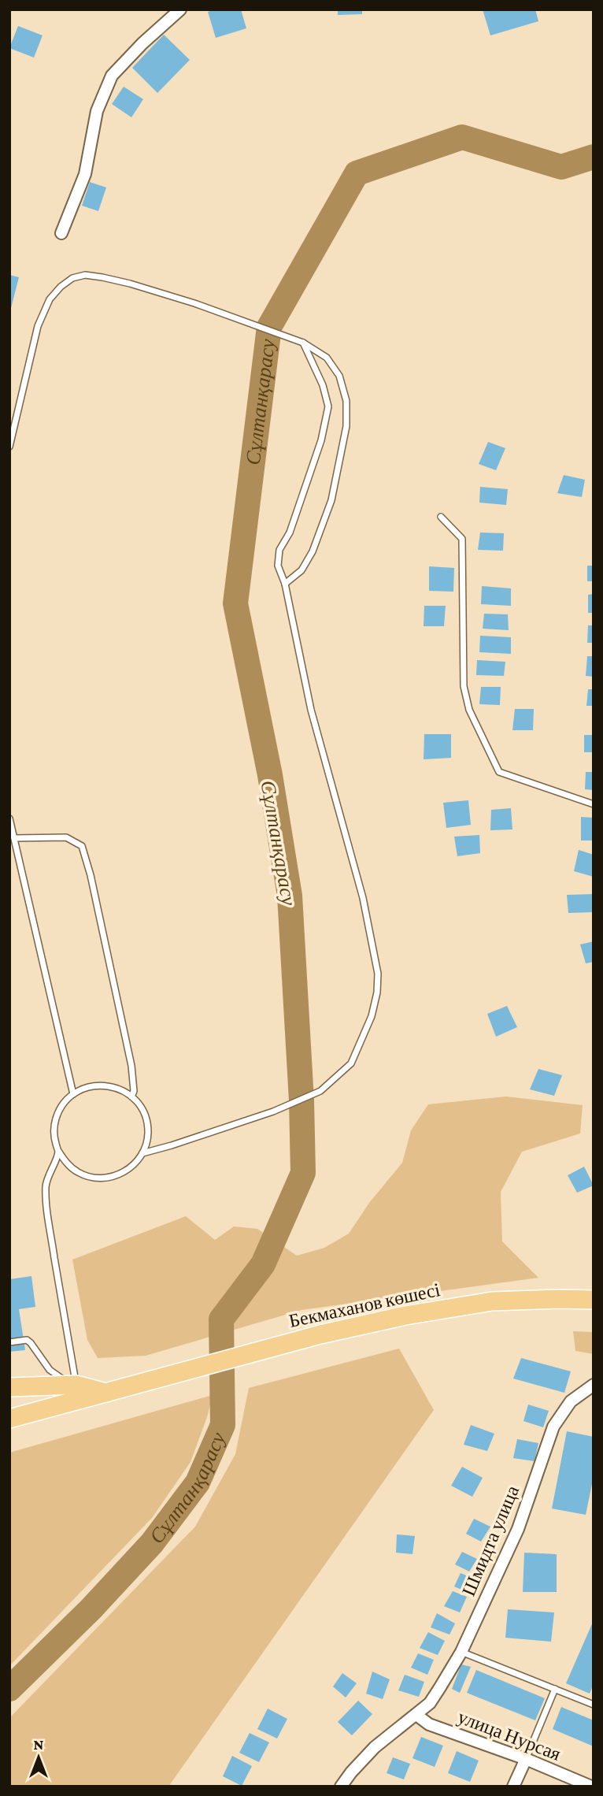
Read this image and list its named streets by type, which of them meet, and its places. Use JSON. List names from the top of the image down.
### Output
{
  "streets": {
    "main road": ["Бекмаханов көшесі"],
    "street": ["Шмидта улица", "улица Нурсая"]
  },
  "crossings": [
    ["Шмидта улица", "улица Нурсая"]
  ],
  "water": ["Сұлтанқарасу"],
  "north": "top"
}
